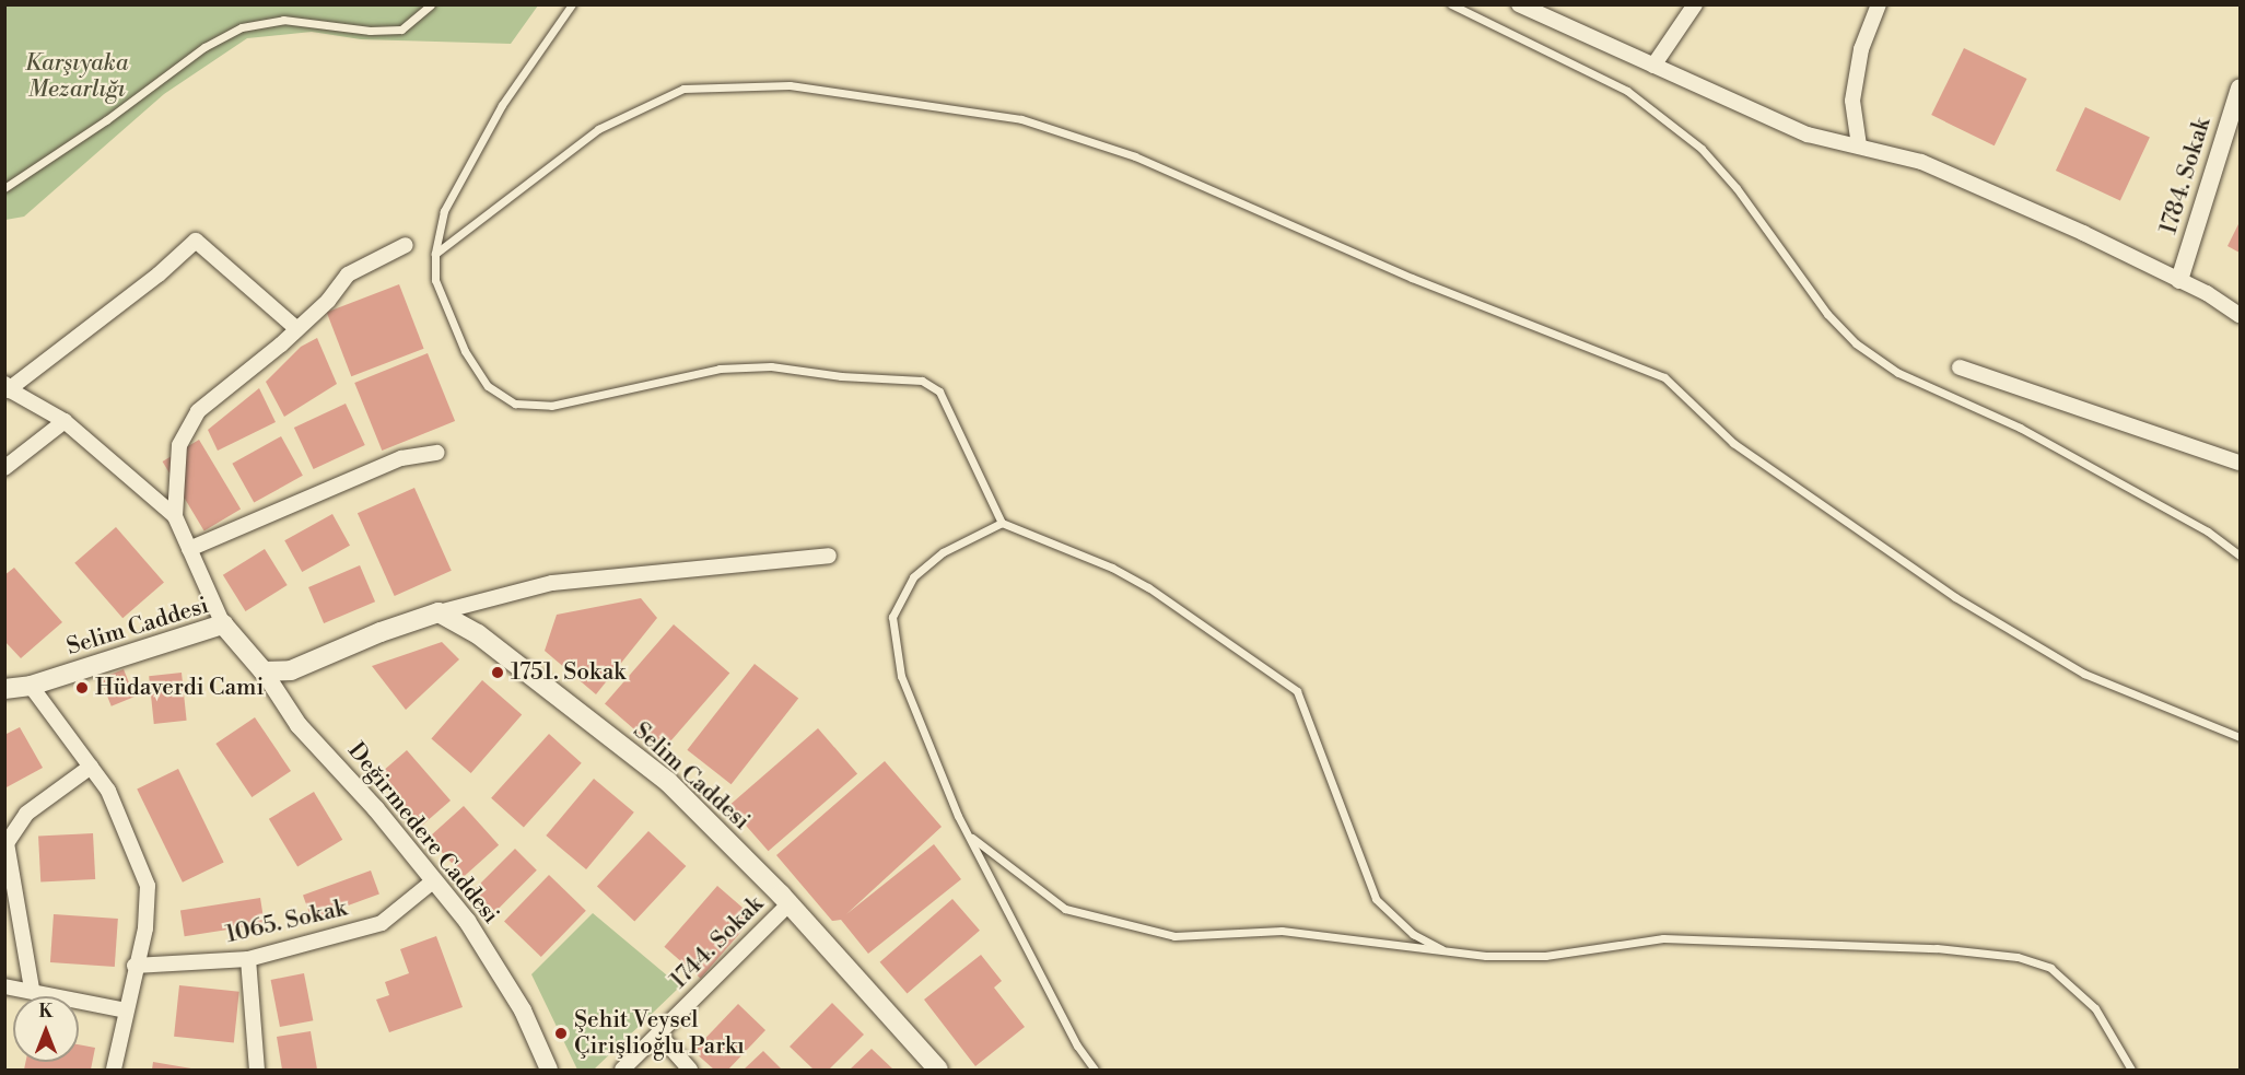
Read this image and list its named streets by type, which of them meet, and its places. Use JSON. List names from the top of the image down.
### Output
{
  "streets": {
    "main road": ["Selim Caddesi"],
    "street": [
      "1784. Sokak",
      "Değirmedere Caddesi",
      "1065. Sokak",
      "1744. Sokak"
    ]
  },
  "crossings": [
    ["Selim Caddesi", "Değirmedere Caddesi"],
    ["Selim Caddesi", "1744. Sokak"],
    ["Değirmedere Caddesi", "1065. Sokak"]
  ],
  "parks": ["Karşıyaka Mezarlığı"],
  "places": ["1751. Sokak", "Hüdaverdi Cami", "Şehit Veysel Çirişlioğlu Parkı"],
  "north": "top"
}
